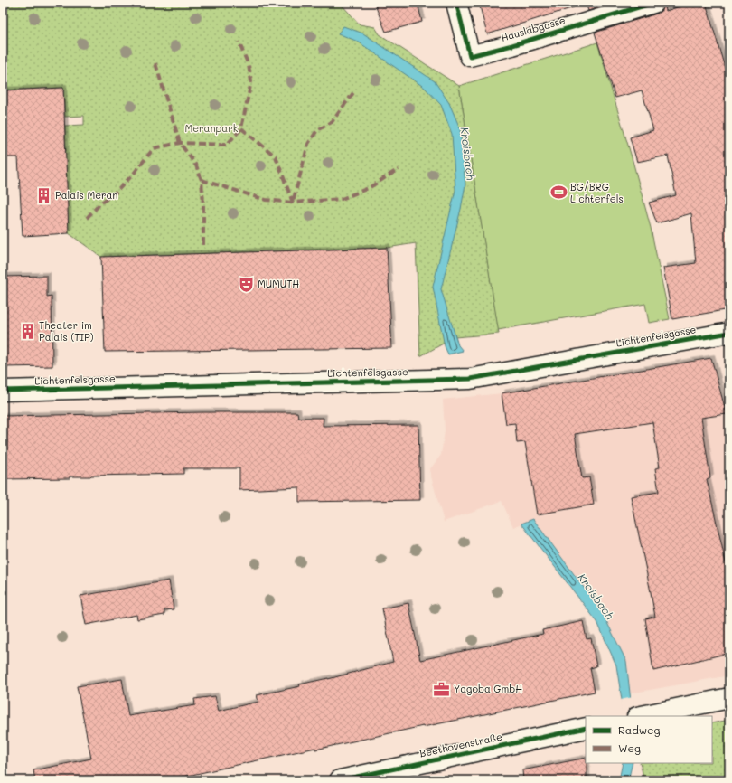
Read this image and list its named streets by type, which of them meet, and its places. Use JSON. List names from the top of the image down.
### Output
{
  "streets": {
    "street": ["Hauslabgasse", "Lichtenfelsgasse", "Beethovenstraße"]
  },
  "water": ["Kroisbach"],
  "parks": ["Meranpark"],
  "places": {
    "sports": ["BG/BRG Lichtenfels"],
    "building": ["Palais Meran", "Theater im Palais (TIP)"],
    "theatre": ["MUMUTH"],
    "office": ["Yagoba GmbH"]
  },
  "legend": ["Radweg", "Weg"]
}
